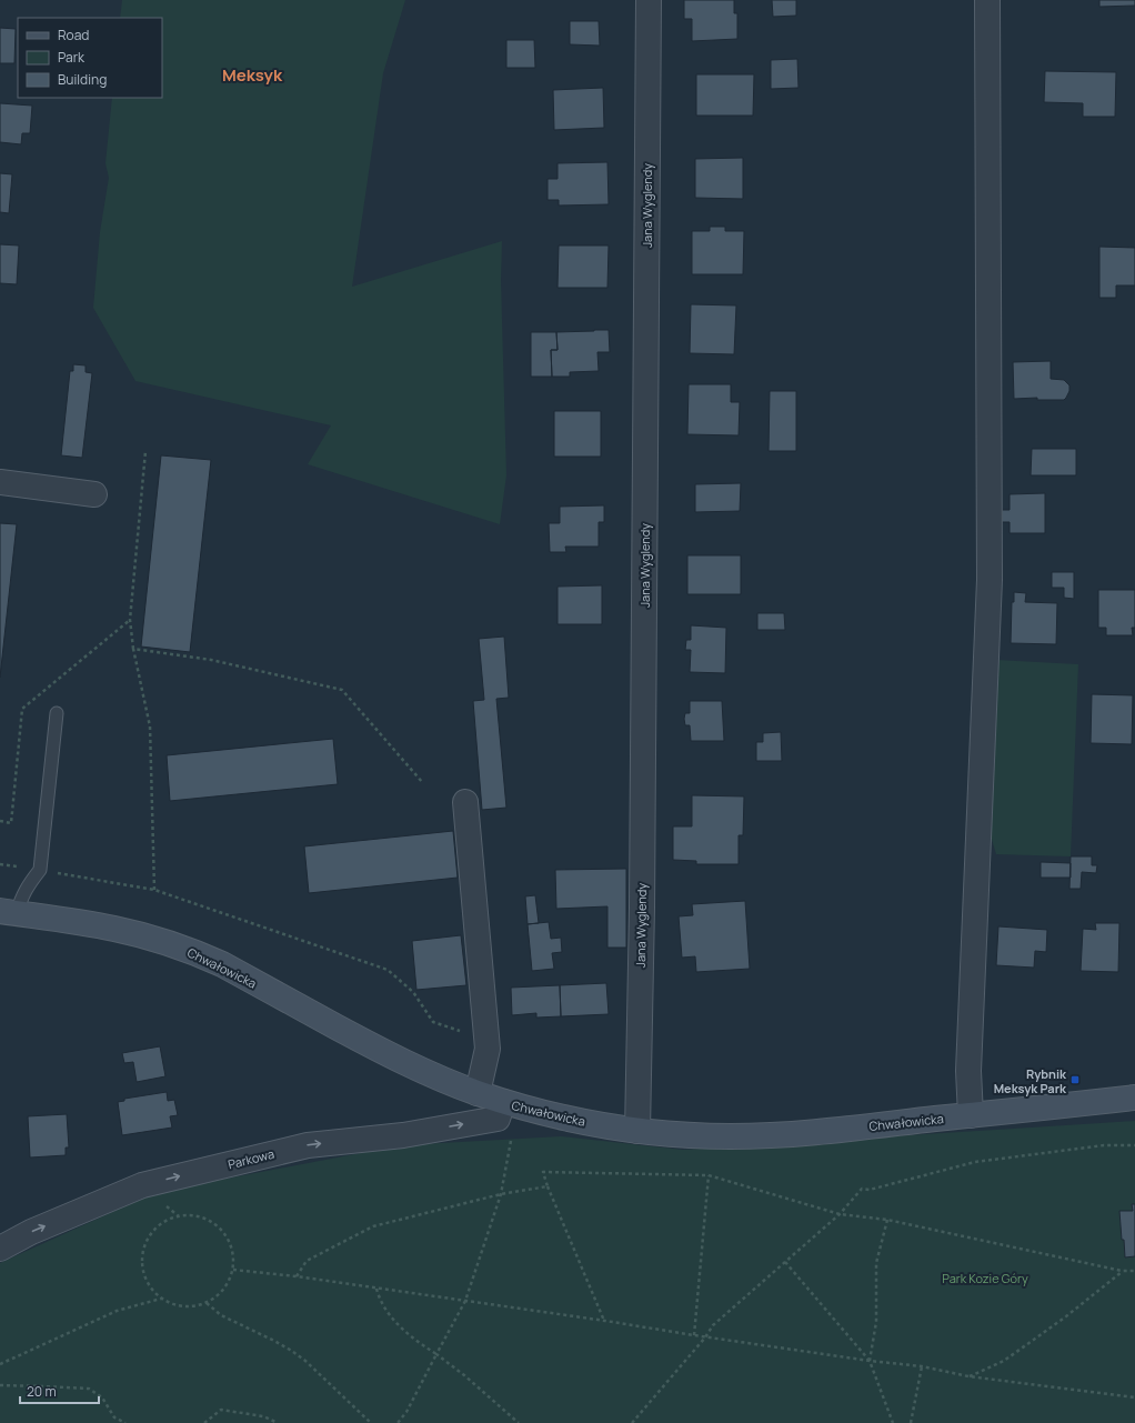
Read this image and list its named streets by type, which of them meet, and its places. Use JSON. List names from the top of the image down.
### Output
{
  "streets": {
    "main road": ["Chwałowicka"],
    "street": ["Jana Wyglendy", "Parkowa"]
  },
  "crossings": [
    ["Jana Wyglendy", "Chwałowicka"],
    ["Chwałowicka", "Parkowa"]
  ],
  "one_way": ["Parkowa"],
  "districts": ["Meksyk"],
  "parks": ["Park Kozie Góry"],
  "places": {
    "transit": ["Rybnik Meksyk Park"]
  },
  "legend": ["Road", "Park", "Building"],
  "scale_bar": "20 m"
}
